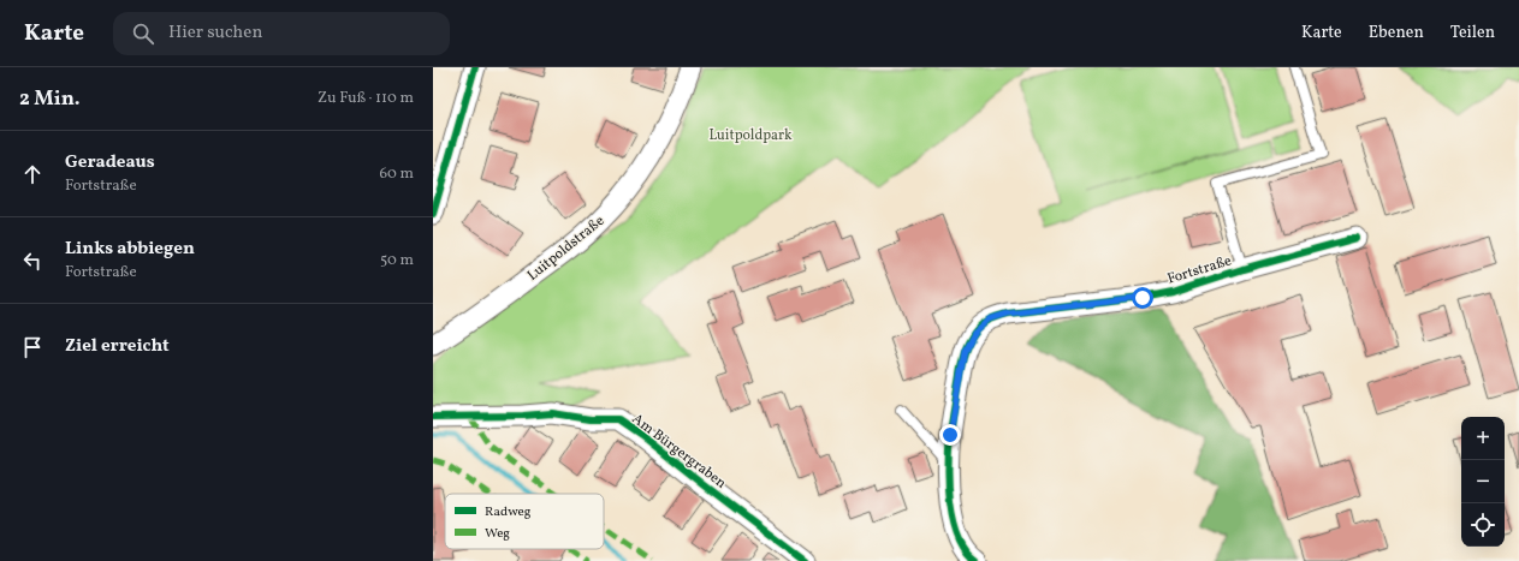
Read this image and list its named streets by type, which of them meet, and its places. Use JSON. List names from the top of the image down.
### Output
{
  "streets": {
    "street": ["Luitpoldstraße", "Fortstraße", "Am Bürgergraben"]
  },
  "parks": ["Luitpoldpark"],
  "legend": ["Radweg", "Weg"],
  "page": {
    "header": "Karte",
    "search": "Hier suchen",
    "nav": ["Karte", "Ebenen", "Teilen"],
    "heading": ["2 Min.", "Zu Fuß · 110 m"],
    "list": [
      ["Geradeaus", "Fortstraße", "60 m"],
      ["Links abbiegen", "Fortstraße", "50 m"],
      "Ziel erreicht"
    ],
    "map_buttons": ["+", "−"]
  }
}
